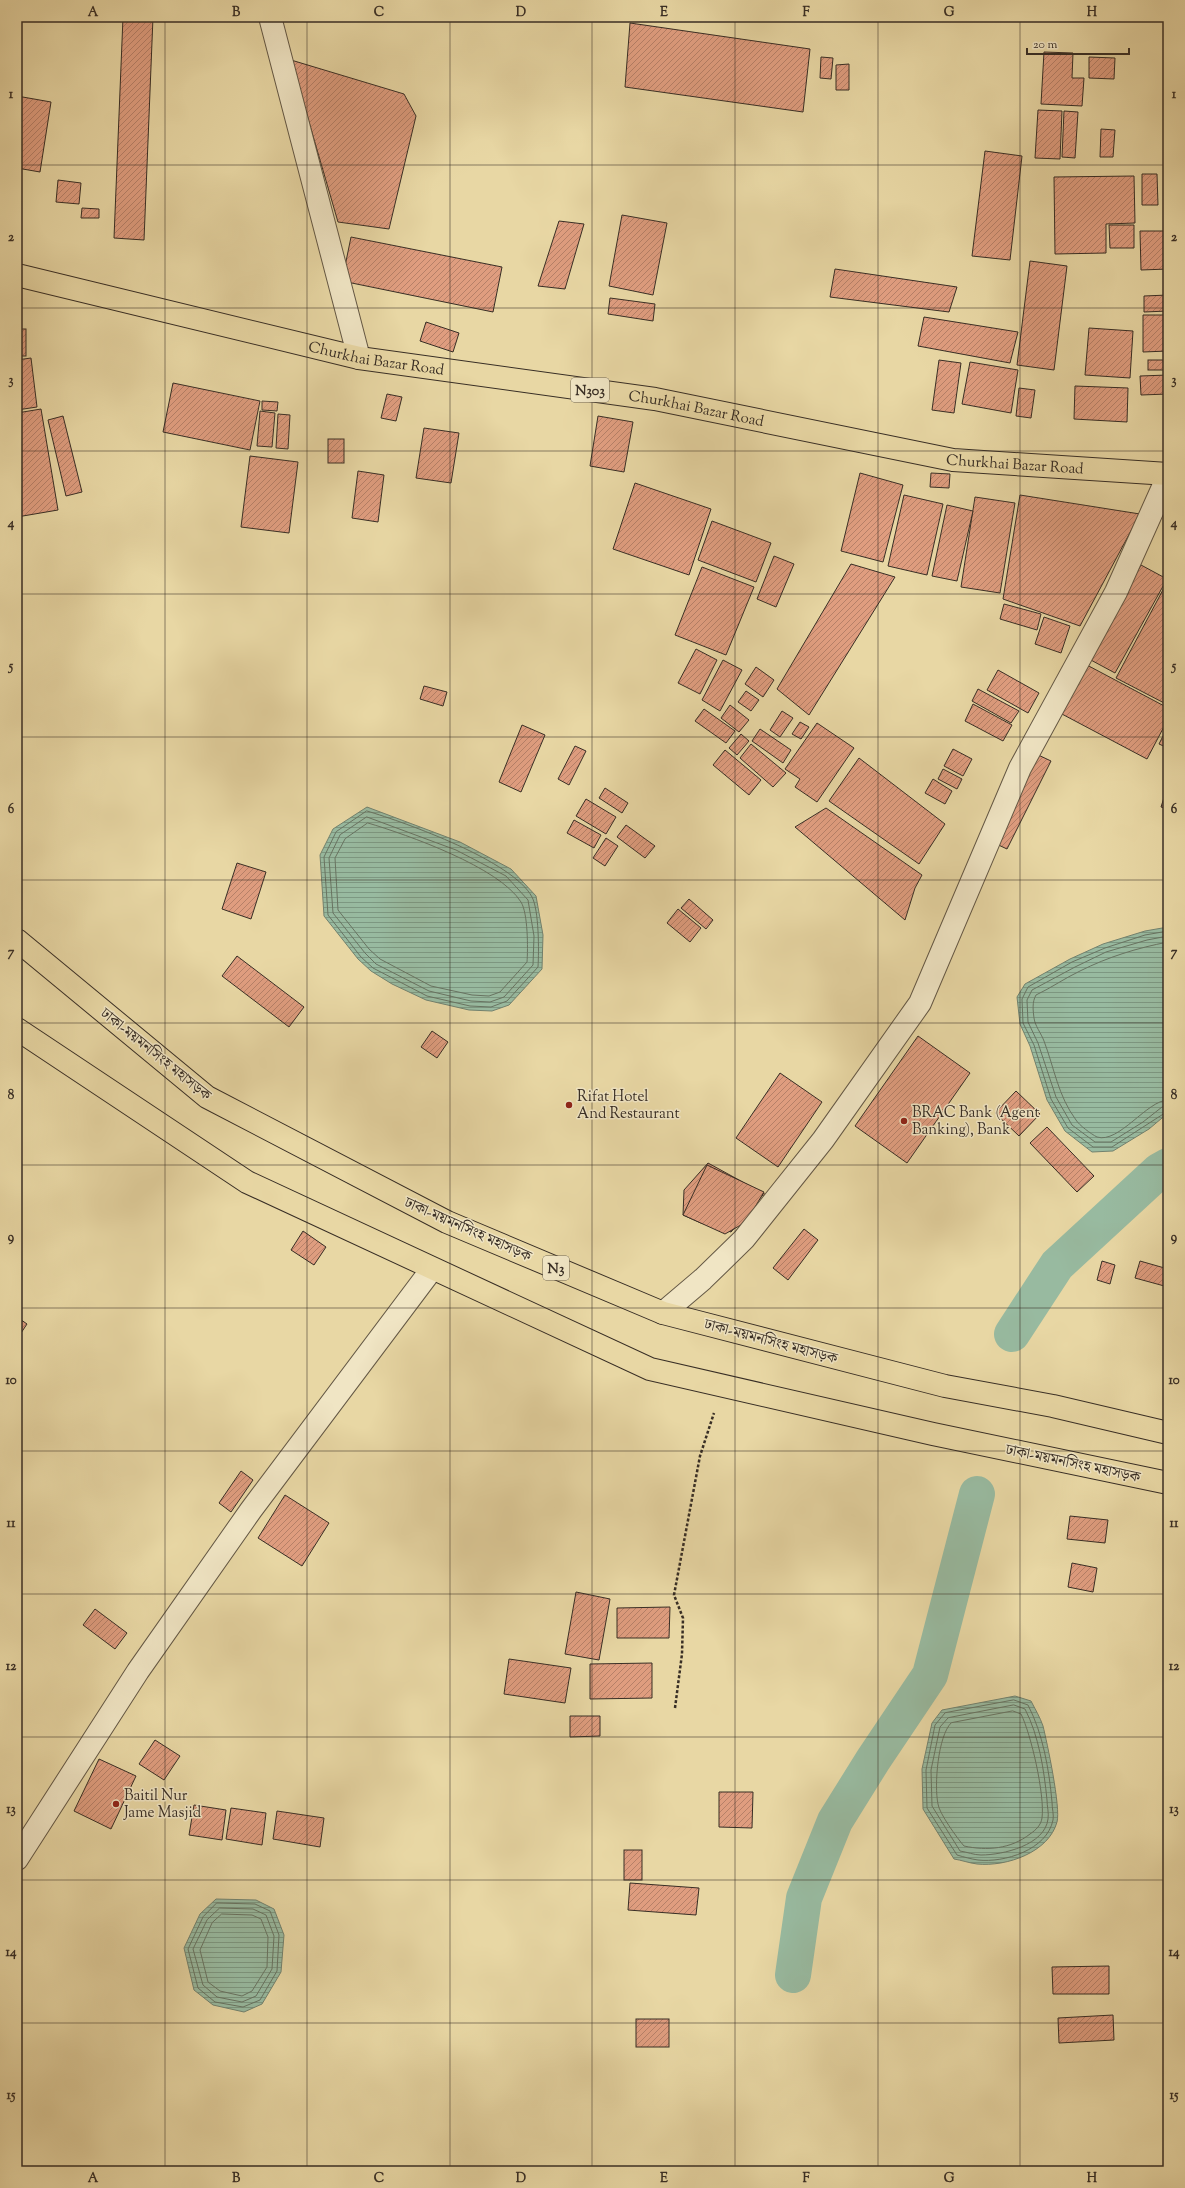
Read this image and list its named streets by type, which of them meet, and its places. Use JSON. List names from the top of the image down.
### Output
{
  "streets": {
    "highway": [
      "Churkhai Bazar Road",
      "N303",
      "ঢাকা-ময়মনসিংহ মহাসড়ক",
      "N3"
    ]
  },
  "places": ["Rifat Hotel And Restaurant", "BRAC Bank (Agent Banking), Bank", "Baitil Nur Jame Masjid"],
  "scale_bar": "20 m",
  "grid": {
    "columns": [
      "A",
      "B",
      "C",
      "D",
      "E",
      "F",
      "G",
      "H"
    ],
    "rows": [
      "1",
      "2",
      "3",
      "4",
      "5",
      "6",
      "7",
      "8",
      "9",
      "10",
      "11",
      "12",
      "13",
      "14",
      "15"
    ]
  }
}
